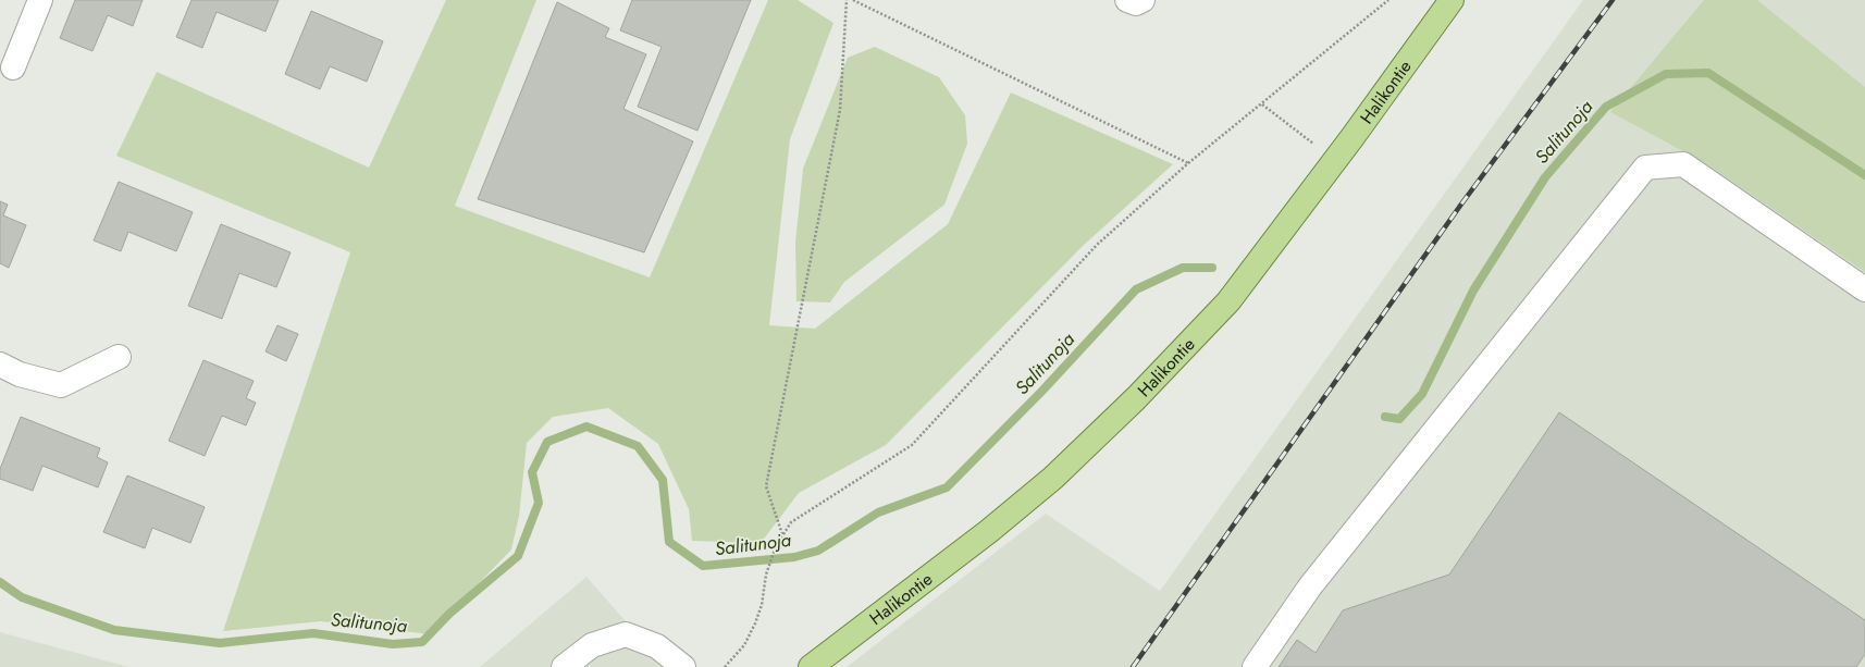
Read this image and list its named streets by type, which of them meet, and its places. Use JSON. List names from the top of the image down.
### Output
{
  "streets": {
    "main road": ["Halikontie"]
  },
  "water": ["Salitunoja"]
}
